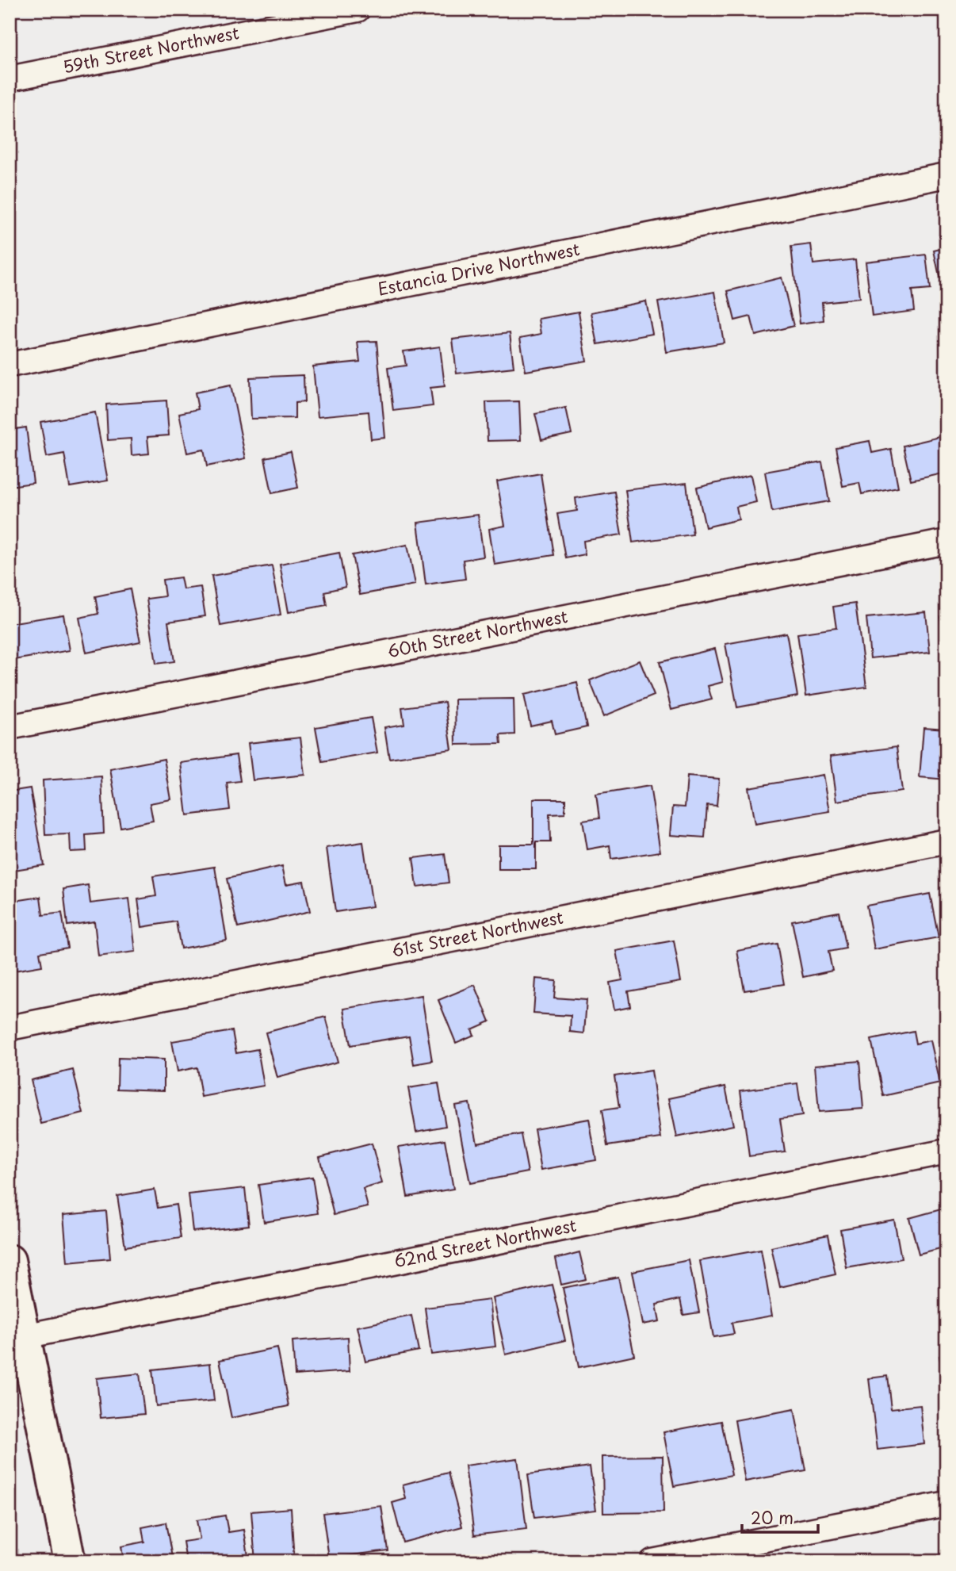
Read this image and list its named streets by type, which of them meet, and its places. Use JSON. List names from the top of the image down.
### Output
{
  "streets": {
    "street": [
      "59th Street Northwest",
      "Estancia Drive Northwest",
      "60th Street Northwest",
      "61st Street Northwest",
      "62nd Street Northwest"
    ]
  },
  "scale_bar": "20 m"
}
